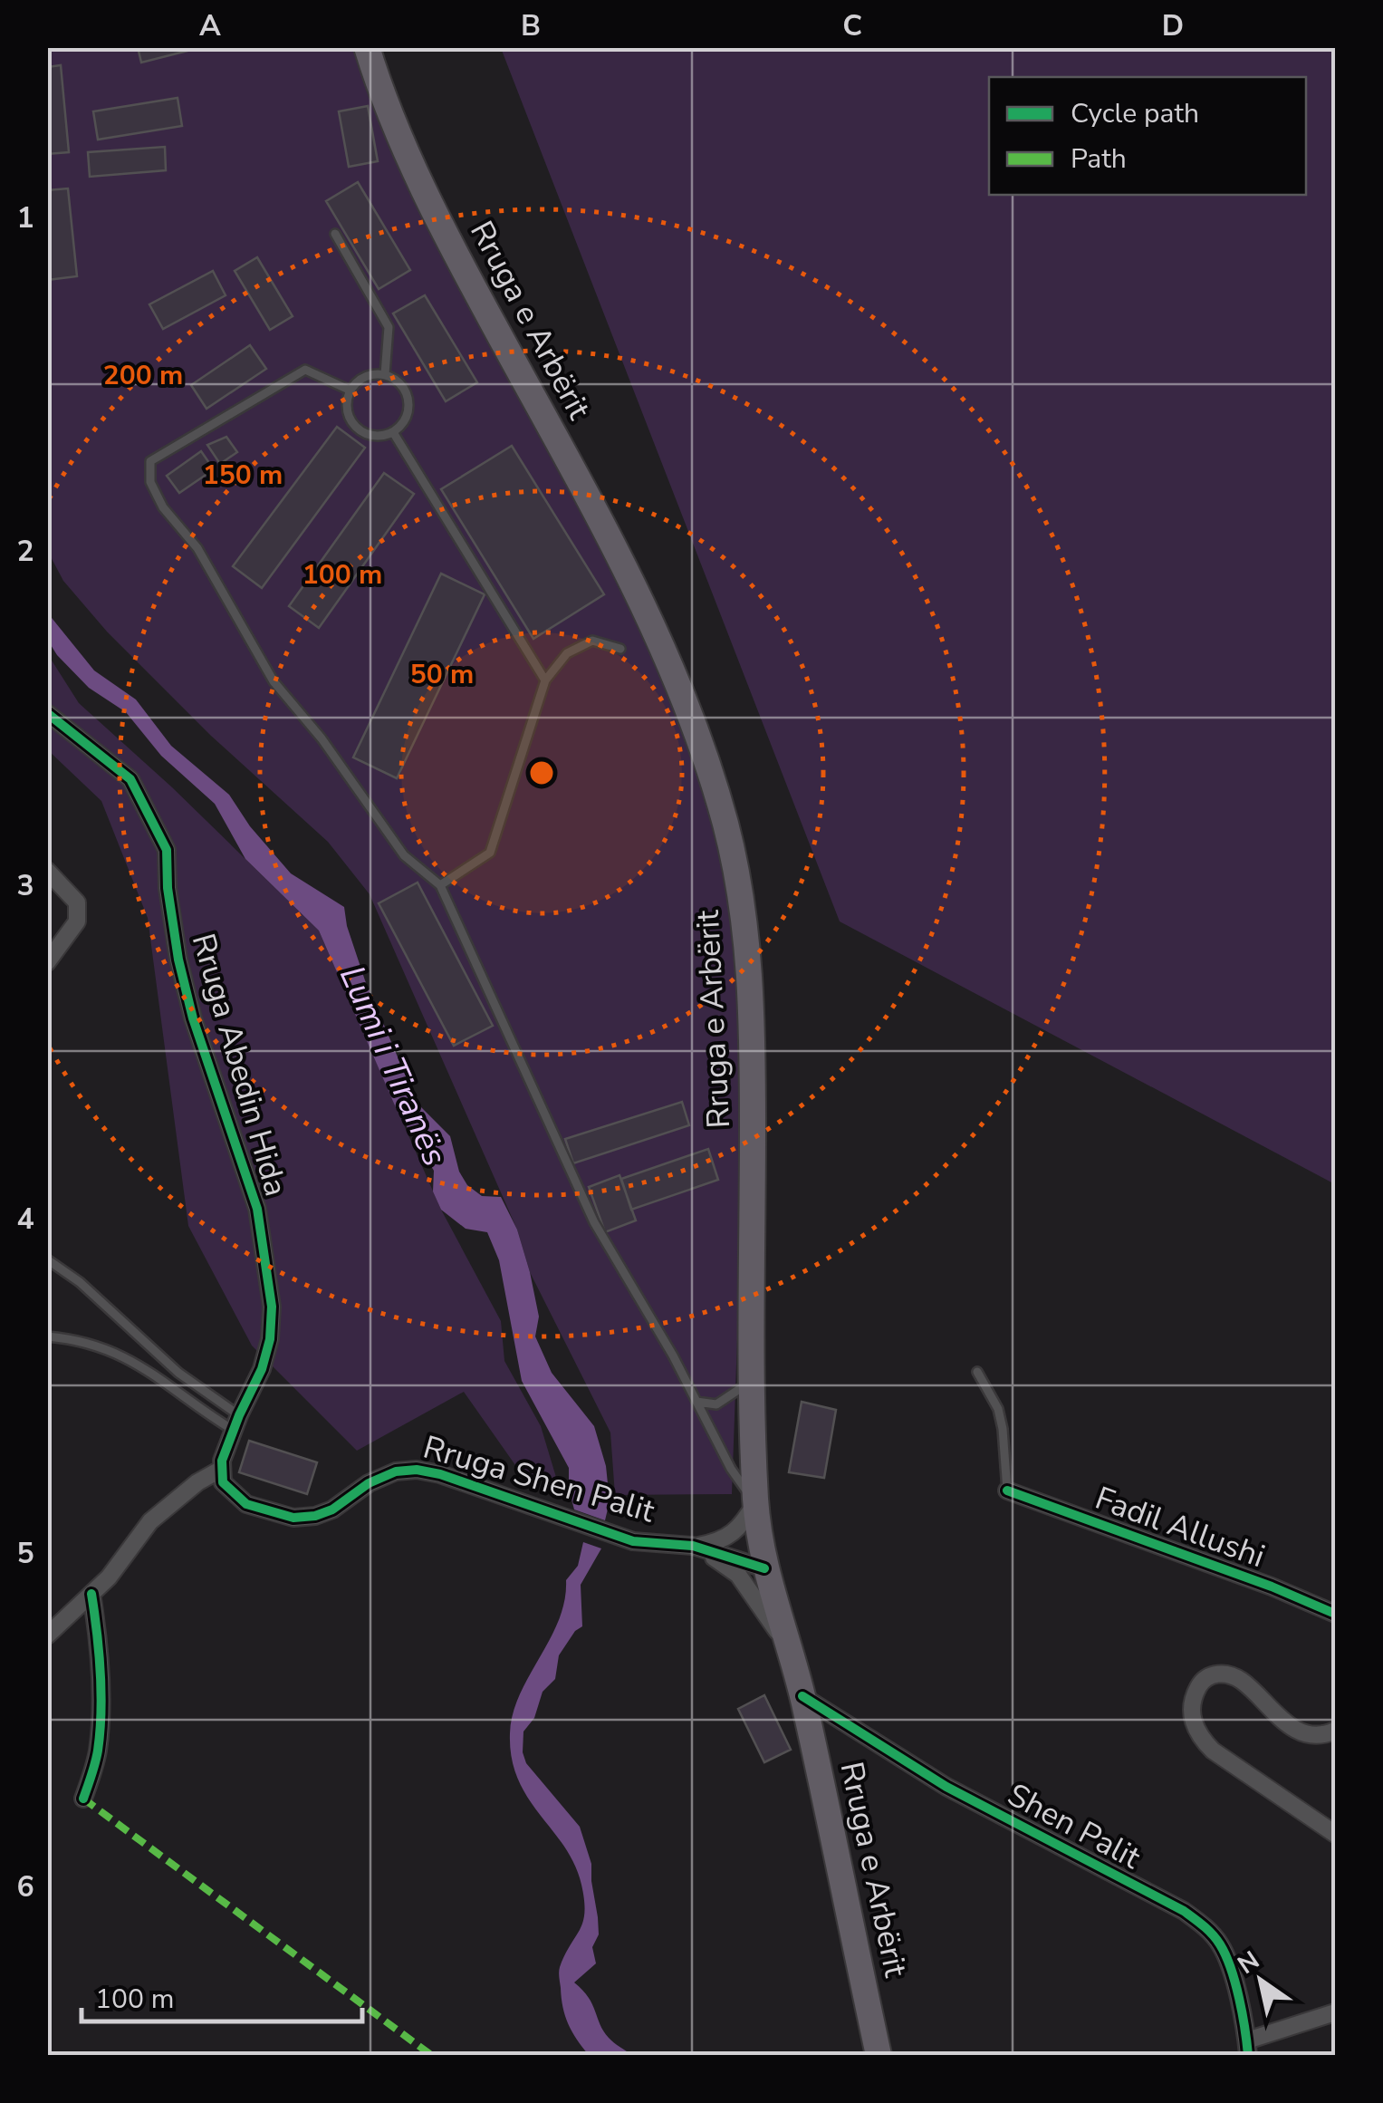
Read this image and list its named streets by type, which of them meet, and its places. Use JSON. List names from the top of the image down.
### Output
{
  "streets": {
    "main road": ["Rruga e Arbërit"],
    "street": [
      "Rruga Abedin Hida",
      "Rruga Shen Palit",
      "Fadil Allushi",
      "Shen Palit"
    ]
  },
  "crossings": [
    ["Rruga e Arbërit", "Rruga Shen Palit"],
    ["Rruga e Arbërit", "Shen Palit"],
    ["Rruga Abedin Hida", "Rruga Shen Palit"]
  ],
  "water": ["Lumi i Tiranës"],
  "legend": ["Cycle path", "Path"],
  "scale_bar": "100 m",
  "north": "top left",
  "grid": {
    "columns": [
      "A",
      "B",
      "C",
      "D"
    ],
    "rows": [
      "1",
      "2",
      "3",
      "4",
      "5",
      "6"
    ]
  },
  "rings": [
    "200 m",
    "150 m",
    "100 m",
    "50 m"
  ]
}
